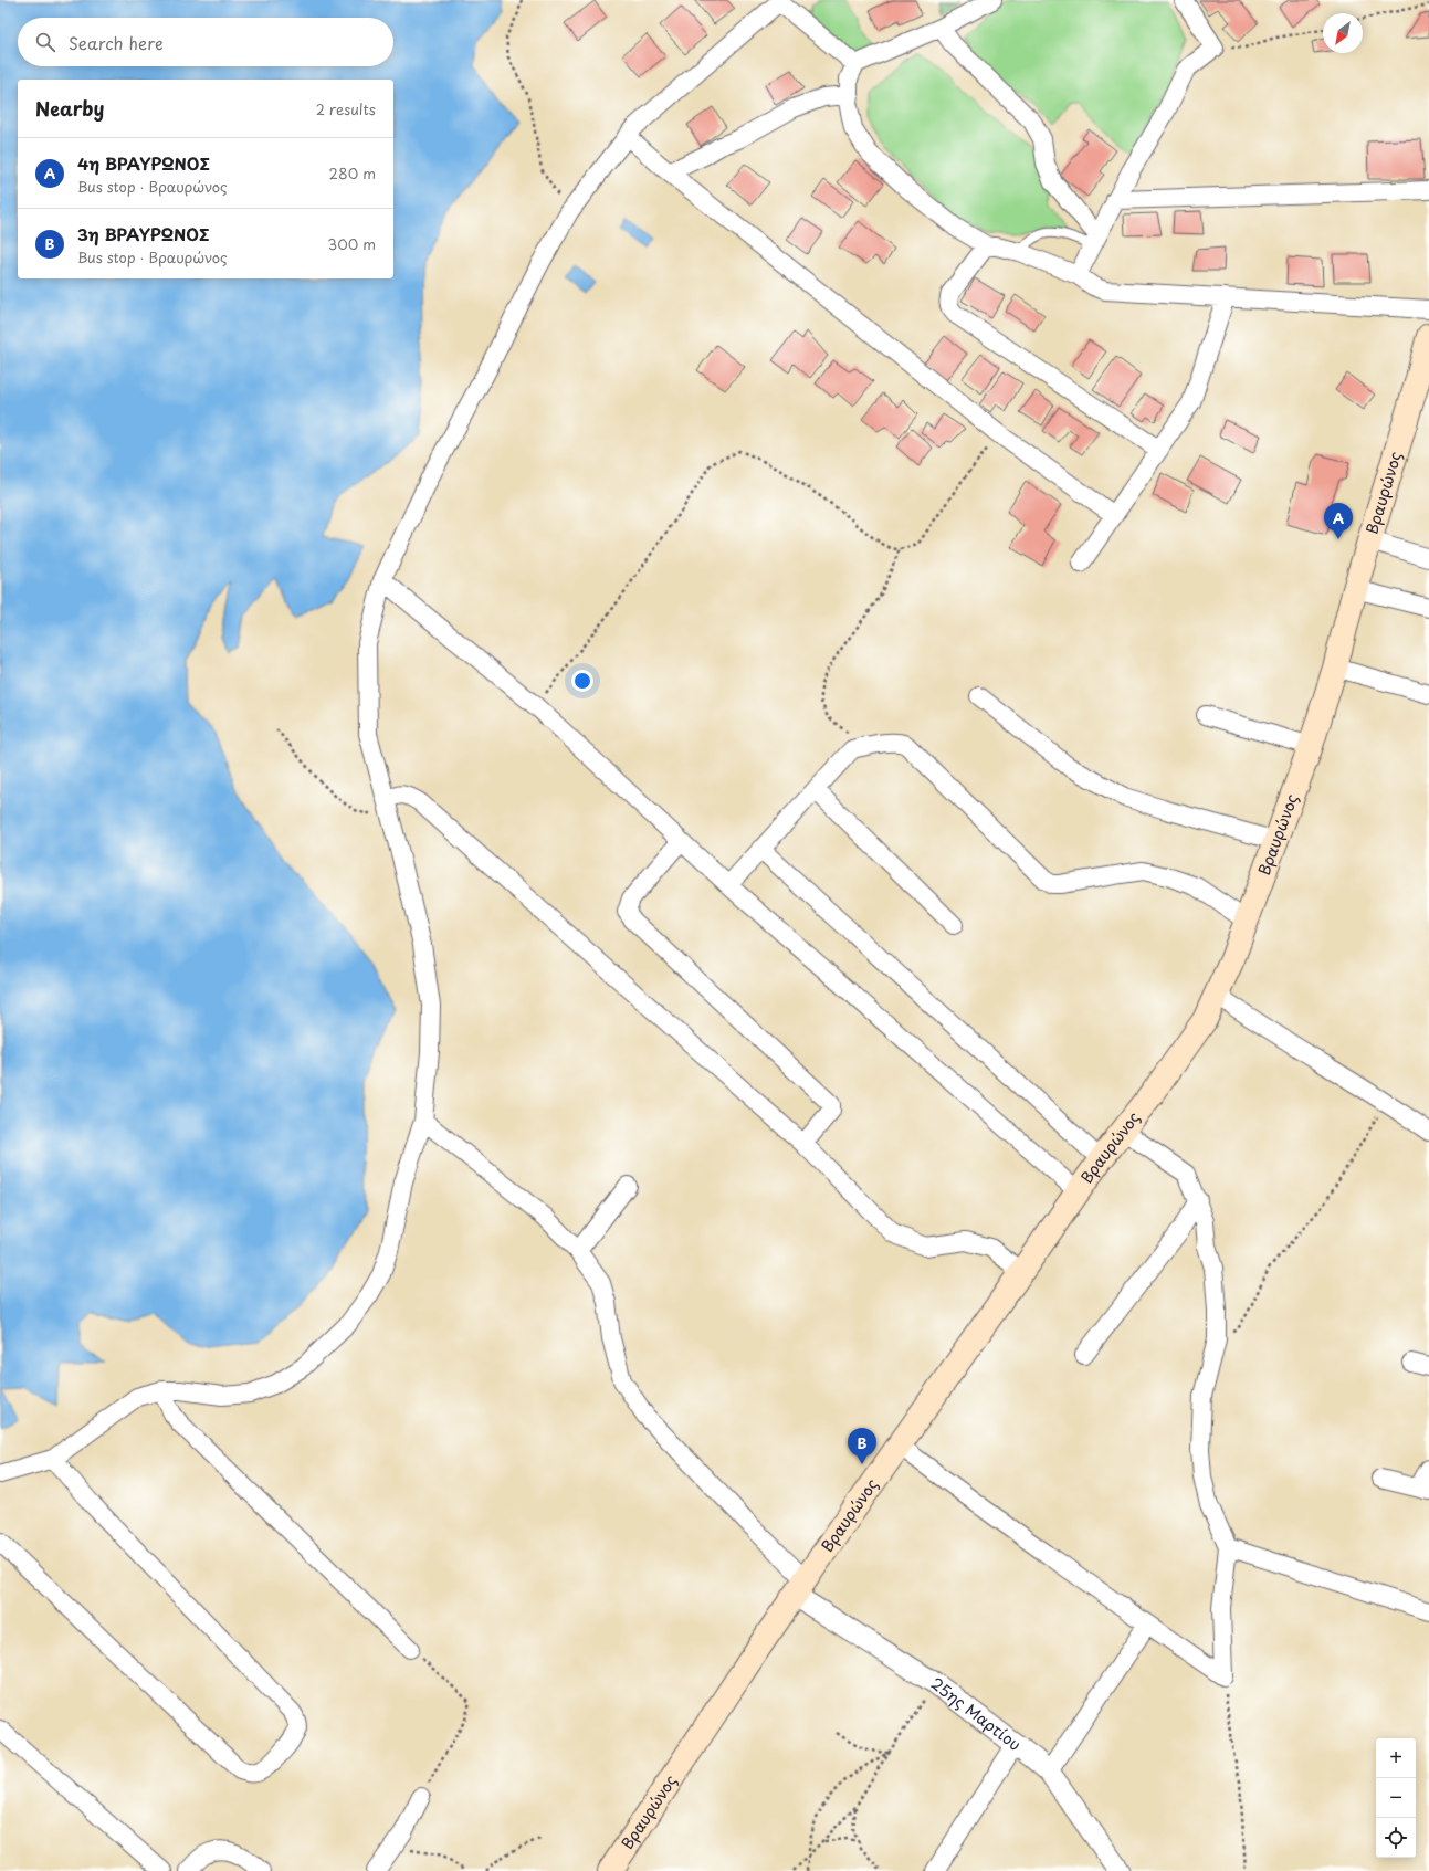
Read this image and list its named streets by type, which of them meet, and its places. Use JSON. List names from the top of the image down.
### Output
{
  "streets": {
    "main road": ["Βραυρώνος"],
    "street": ["25ης Μαρτίου"]
  },
  "crossings": [
    ["Βραυρώνος", "25ης Μαρτίου"]
  ],
  "north": "bottom left",
  "page": {
    "search": "Search here",
    "heading": ["Nearby", "2 results"],
    "list": [
      {
        "mark": "A",
        "name": "4η ΒΡΑΥΡΩΝΟΣ",
        "note": "Bus stop · Βραυρώνος",
        "value": "280 m"
      },
      {
        "mark": "B",
        "name": "3η ΒΡΑΥΡΩΝΟΣ",
        "note": "Bus stop · Βραυρώνος",
        "value": "300 m"
      }
    ],
    "pins": ["A", "B"],
    "map_buttons": ["+", "−"]
  }
}
